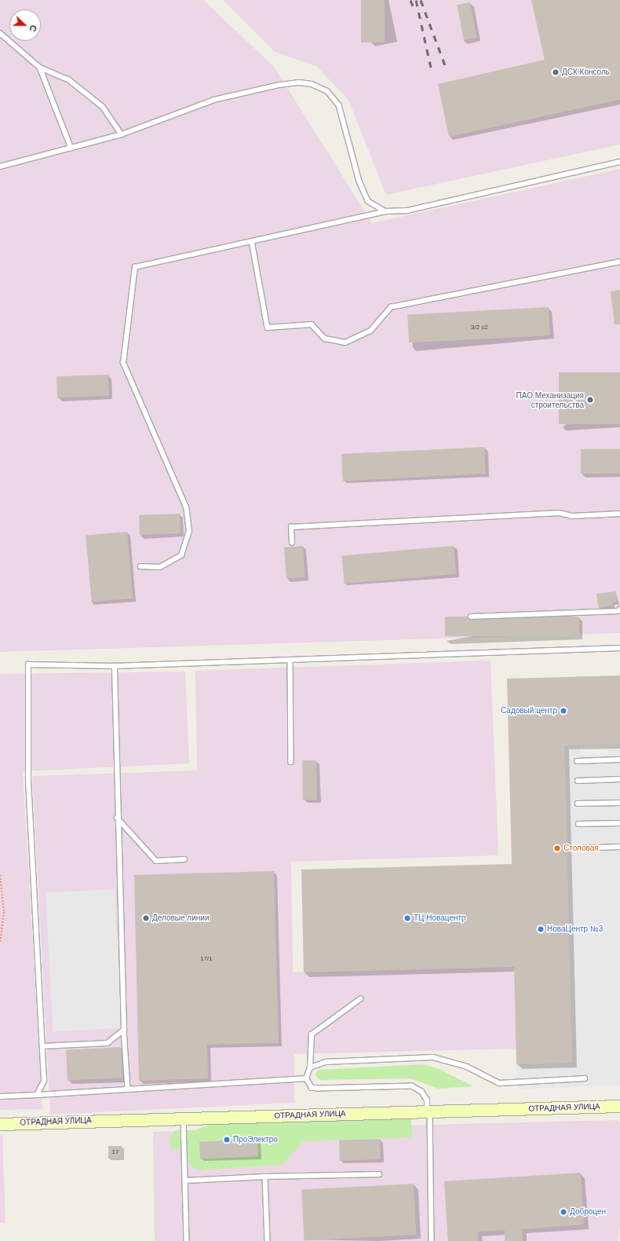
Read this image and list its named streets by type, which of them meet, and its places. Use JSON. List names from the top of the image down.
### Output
{
  "streets": {
    "main road": ["ОТРАДНАЯ УЛИЦА"]
  },
  "places": [
    "ДСК Консоль",
    "ПАО Механизация строительства",
    "Садовый центр",
    "Столовая",
    "Деловые линии",
    "ТЦ Новацентр",
    "НоваЦентр №3",
    "ПроЭлектро",
    "Доброцен"
  ],
  "house_numbers": ["3/2 с2", "17/1", "17"],
  "north": "right"
}
